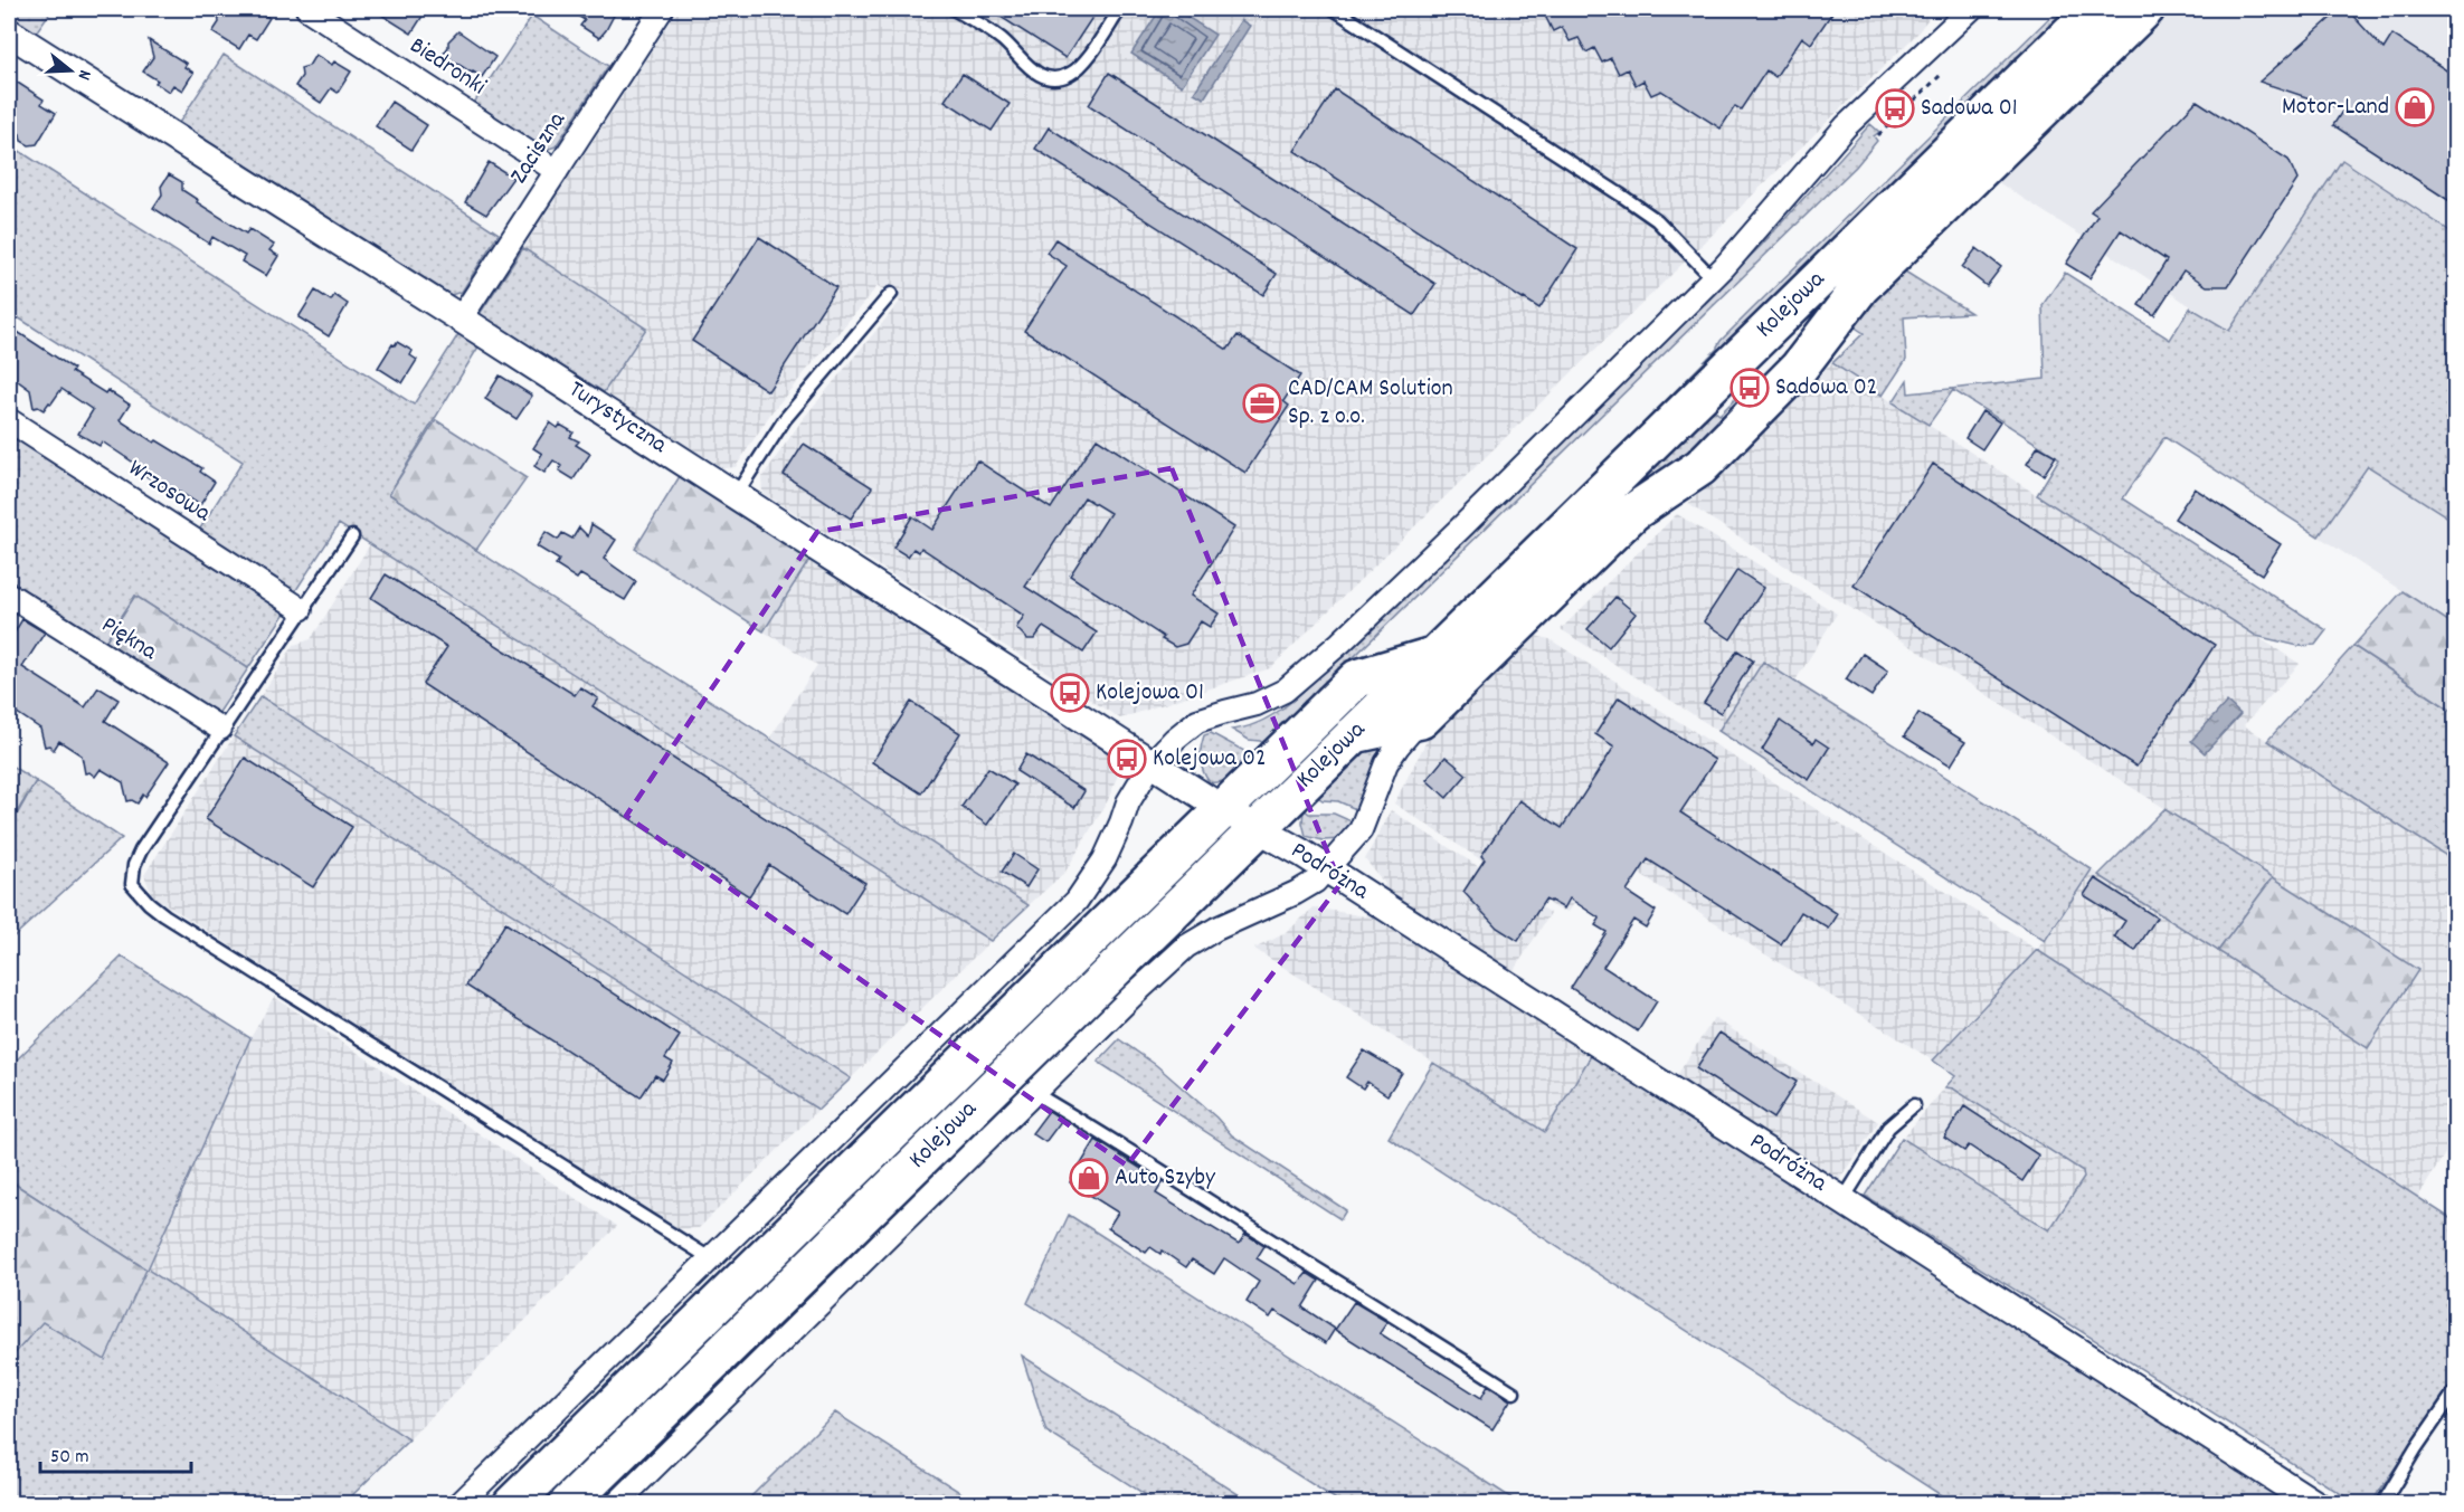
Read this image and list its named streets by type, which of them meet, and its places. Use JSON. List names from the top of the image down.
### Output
{
  "streets": {
    "highway": ["Kolejowa"],
    "street": [
      "Biedronki",
      "Zaciszna",
      "Turystyczna",
      "Wrzosowa",
      "Piękna",
      "Podróżna"
    ]
  },
  "crossings": [
    ["Biedronki", "Zaciszna"],
    ["Zaciszna", "Turystyczna"],
    ["Kolejowa", "Turystyczna"],
    ["Kolejowa", "Podróżna"],
    ["Turystyczna", "Podróżna"]
  ],
  "places": {
    "shop": ["Motor-Land", "Auto Szyby"],
    "bus stop": [
      "Sadowa 01",
      "Sadowa 02",
      "Kolejowa 01",
      "Kolejowa 02"
    ],
    "office": ["CAD/CAM Solution Sp. z o.o."]
  },
  "scale_bar": "50 m",
  "north": "right"
}
